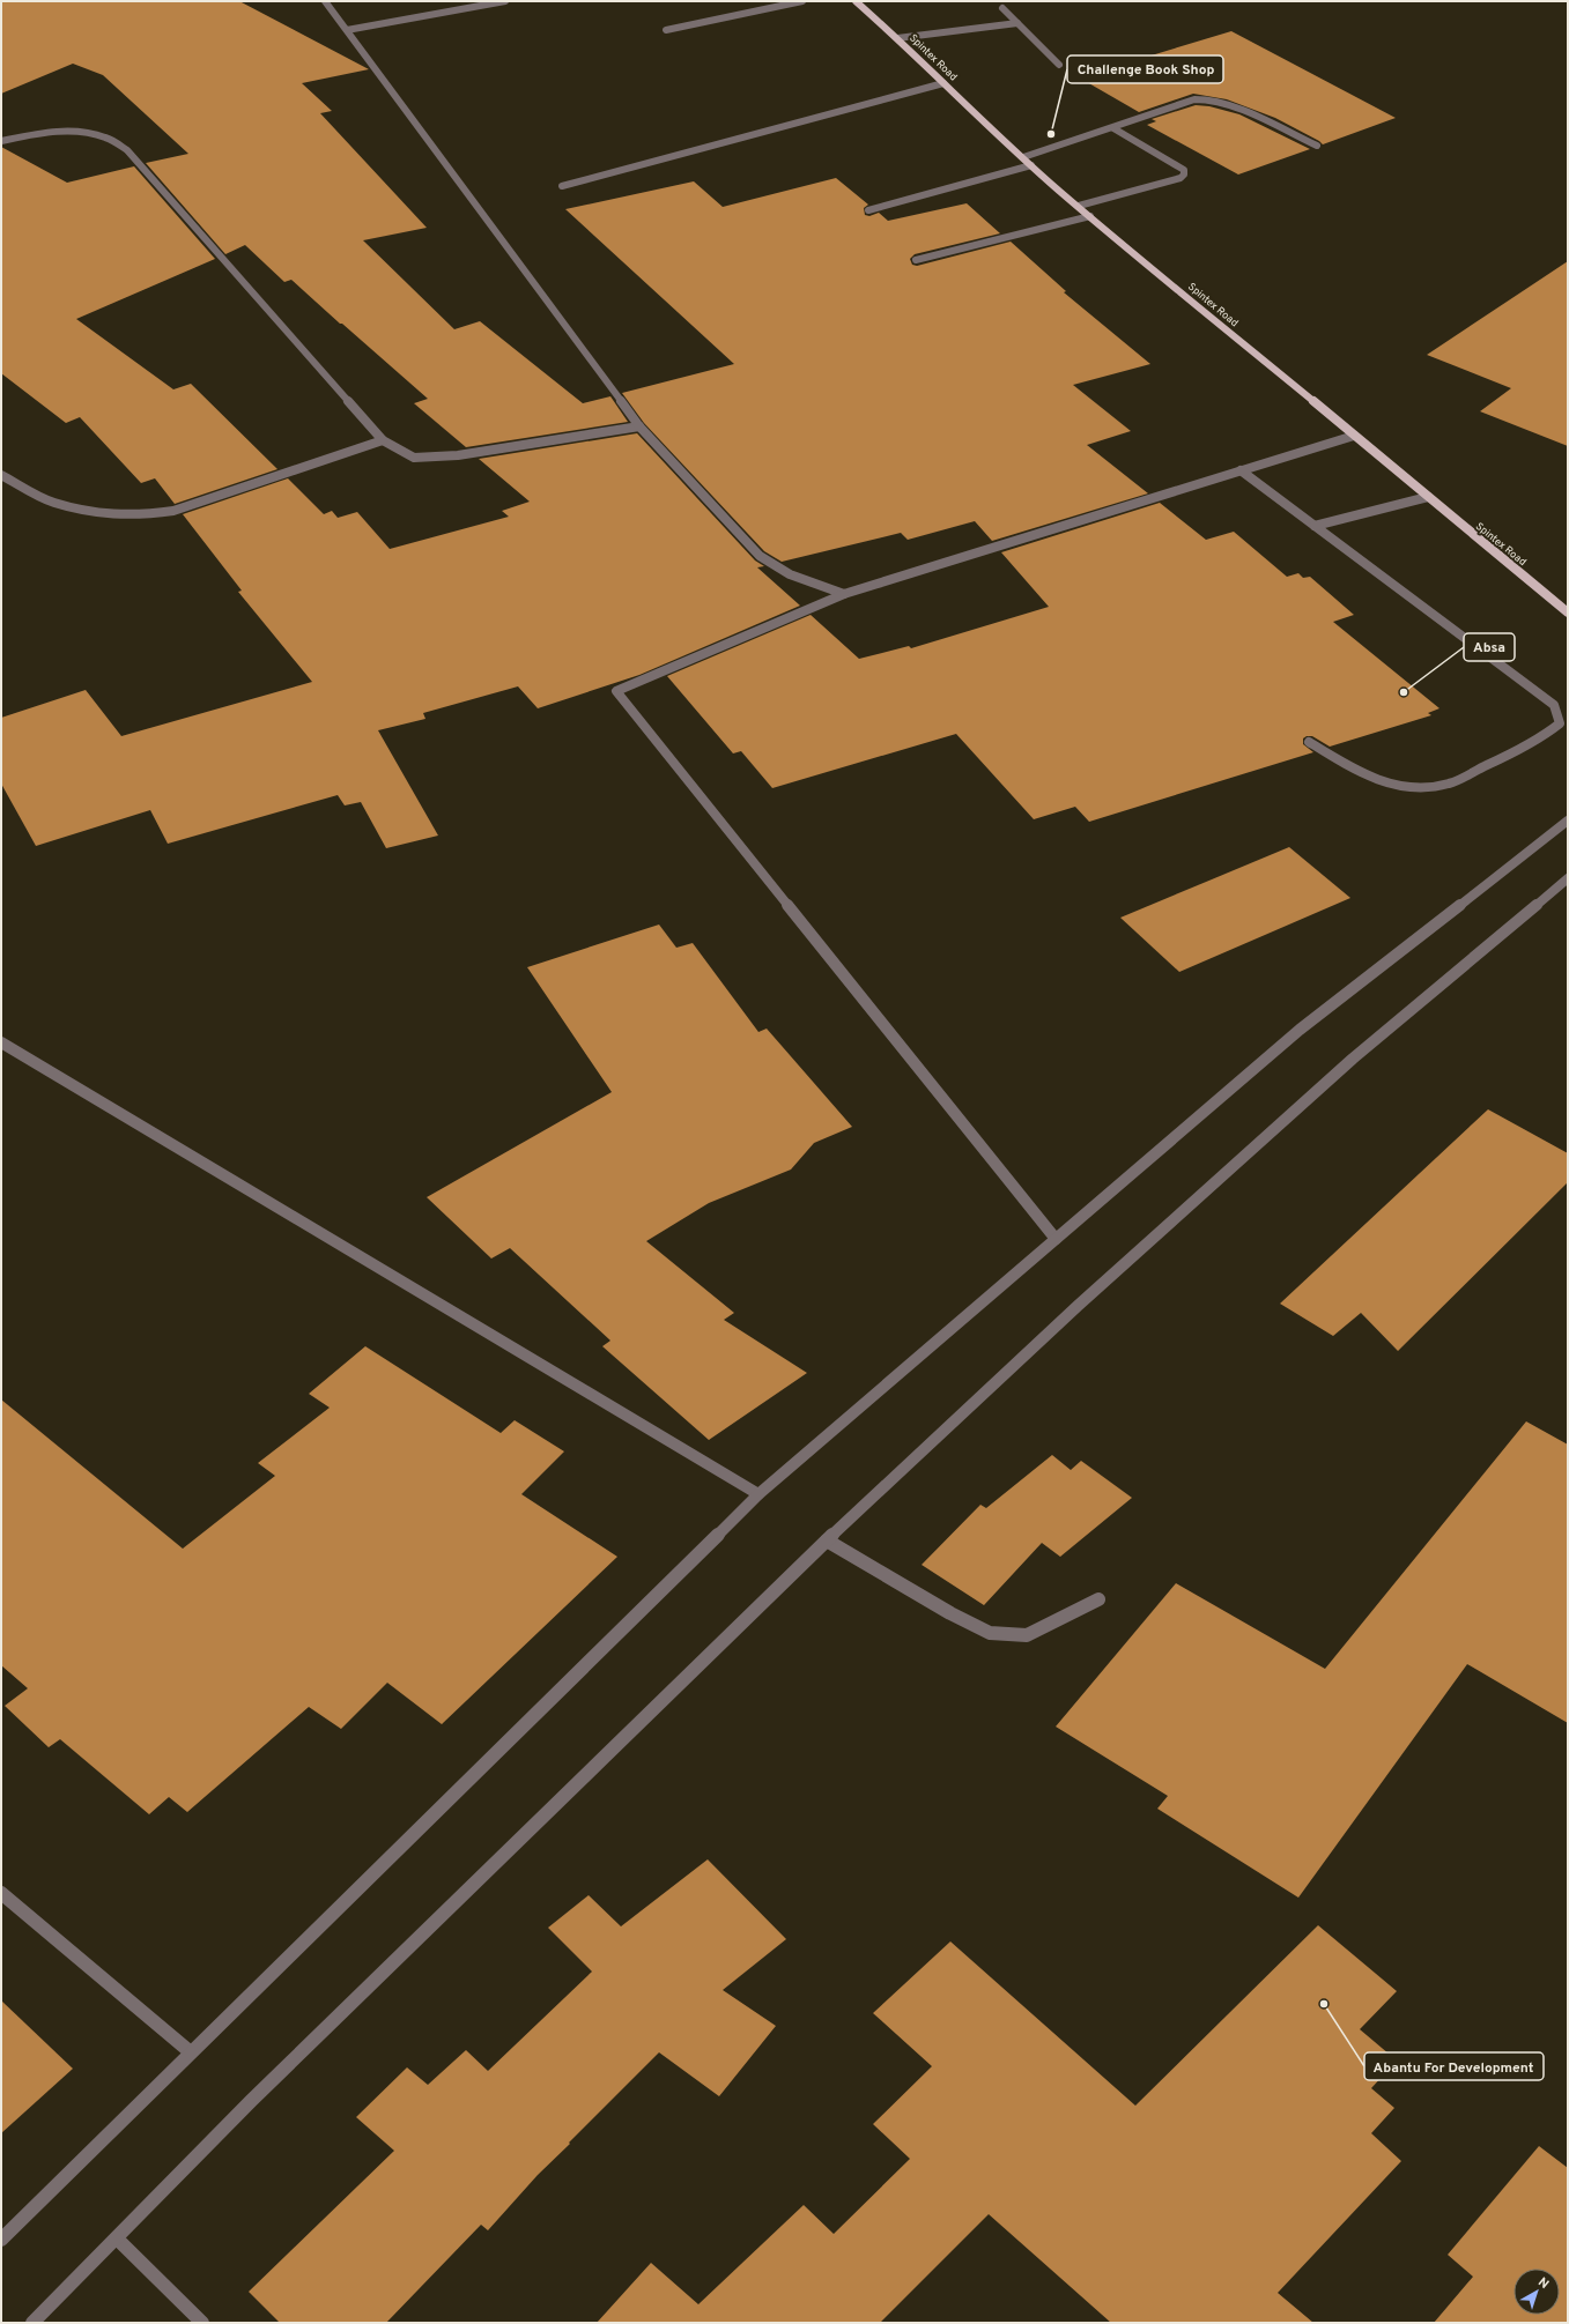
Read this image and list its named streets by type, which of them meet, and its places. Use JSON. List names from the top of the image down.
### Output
{
  "streets": {
    "main road": ["Spintex Road"]
  },
  "places": ["Challenge Book Shop", "Absa", "Abantu For Development"],
  "north": "top right"
}
